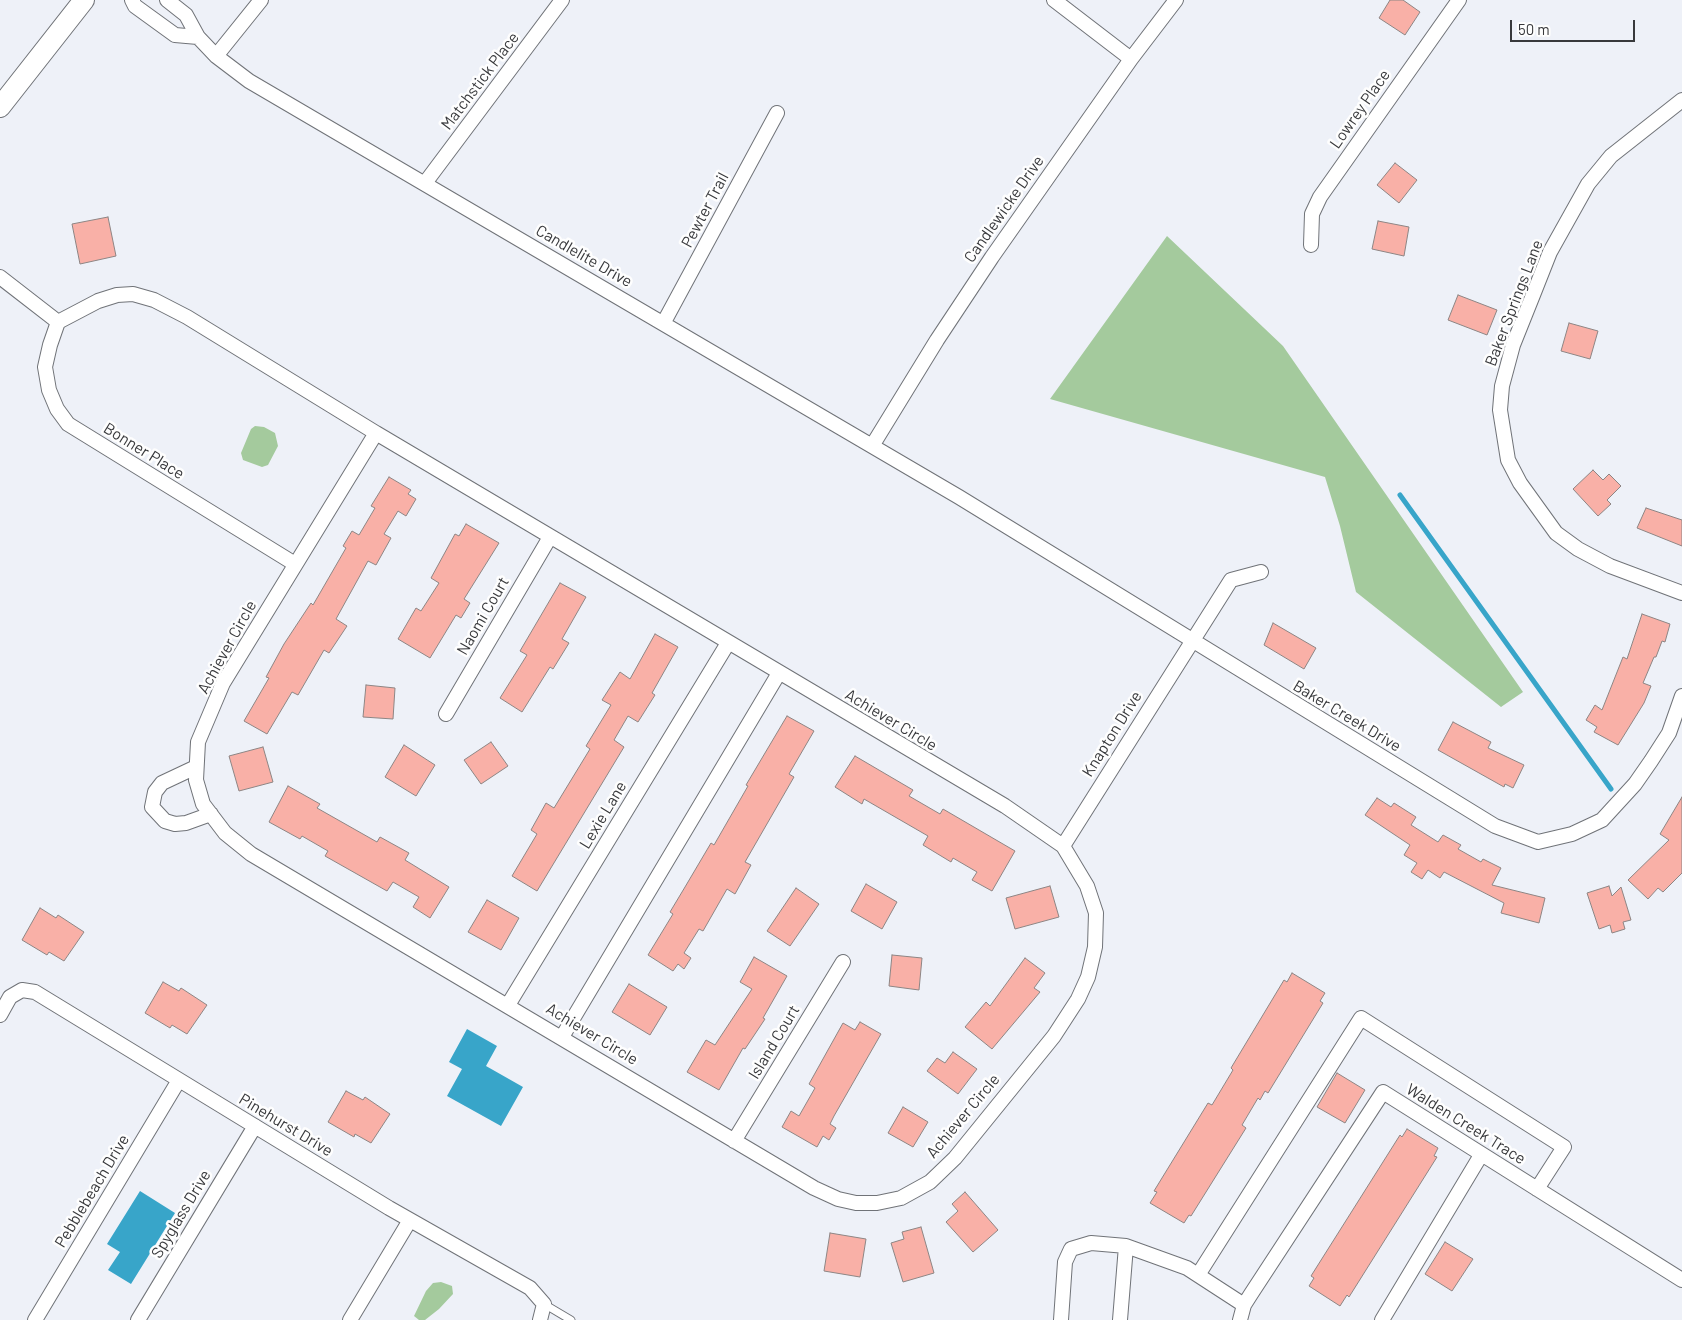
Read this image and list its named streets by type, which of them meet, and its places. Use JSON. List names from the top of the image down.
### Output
{
  "streets": {
    "street": [
      "Matchstick Place",
      "Lowrey Place",
      "Candlewicke Drive",
      "Pewter Trail",
      "Candlelite Drive",
      "Baker Springs Lane",
      "Bonner Place",
      "Naomi Court",
      "Achiever Circle",
      "Baker Creek Drive",
      "Knapton Drive",
      "Lexie Lane",
      "Island Court",
      "Walden Creek Trace",
      "Pinehurst Drive",
      "Pebblebeach Drive",
      "Spyglass Drive"
    ]
  },
  "crossings": [
    ["Matchstick Place", "Candlelite Drive"],
    ["Candlewicke Drive", "Candlelite Drive"],
    ["Pewter Trail", "Candlelite Drive"],
    ["Candlelite Drive", "Baker Creek Drive"],
    ["Bonner Place", "Achiever Circle"],
    ["Naomi Court", "Achiever Circle"],
    ["Achiever Circle", "Knapton Drive"],
    ["Achiever Circle", "Lexie Lane"],
    ["Achiever Circle", "Island Court"],
    ["Baker Creek Drive", "Knapton Drive"],
    ["Pinehurst Drive", "Pebblebeach Drive"],
    ["Pinehurst Drive", "Spyglass Drive"]
  ],
  "scale_bar": "50 m"
}
